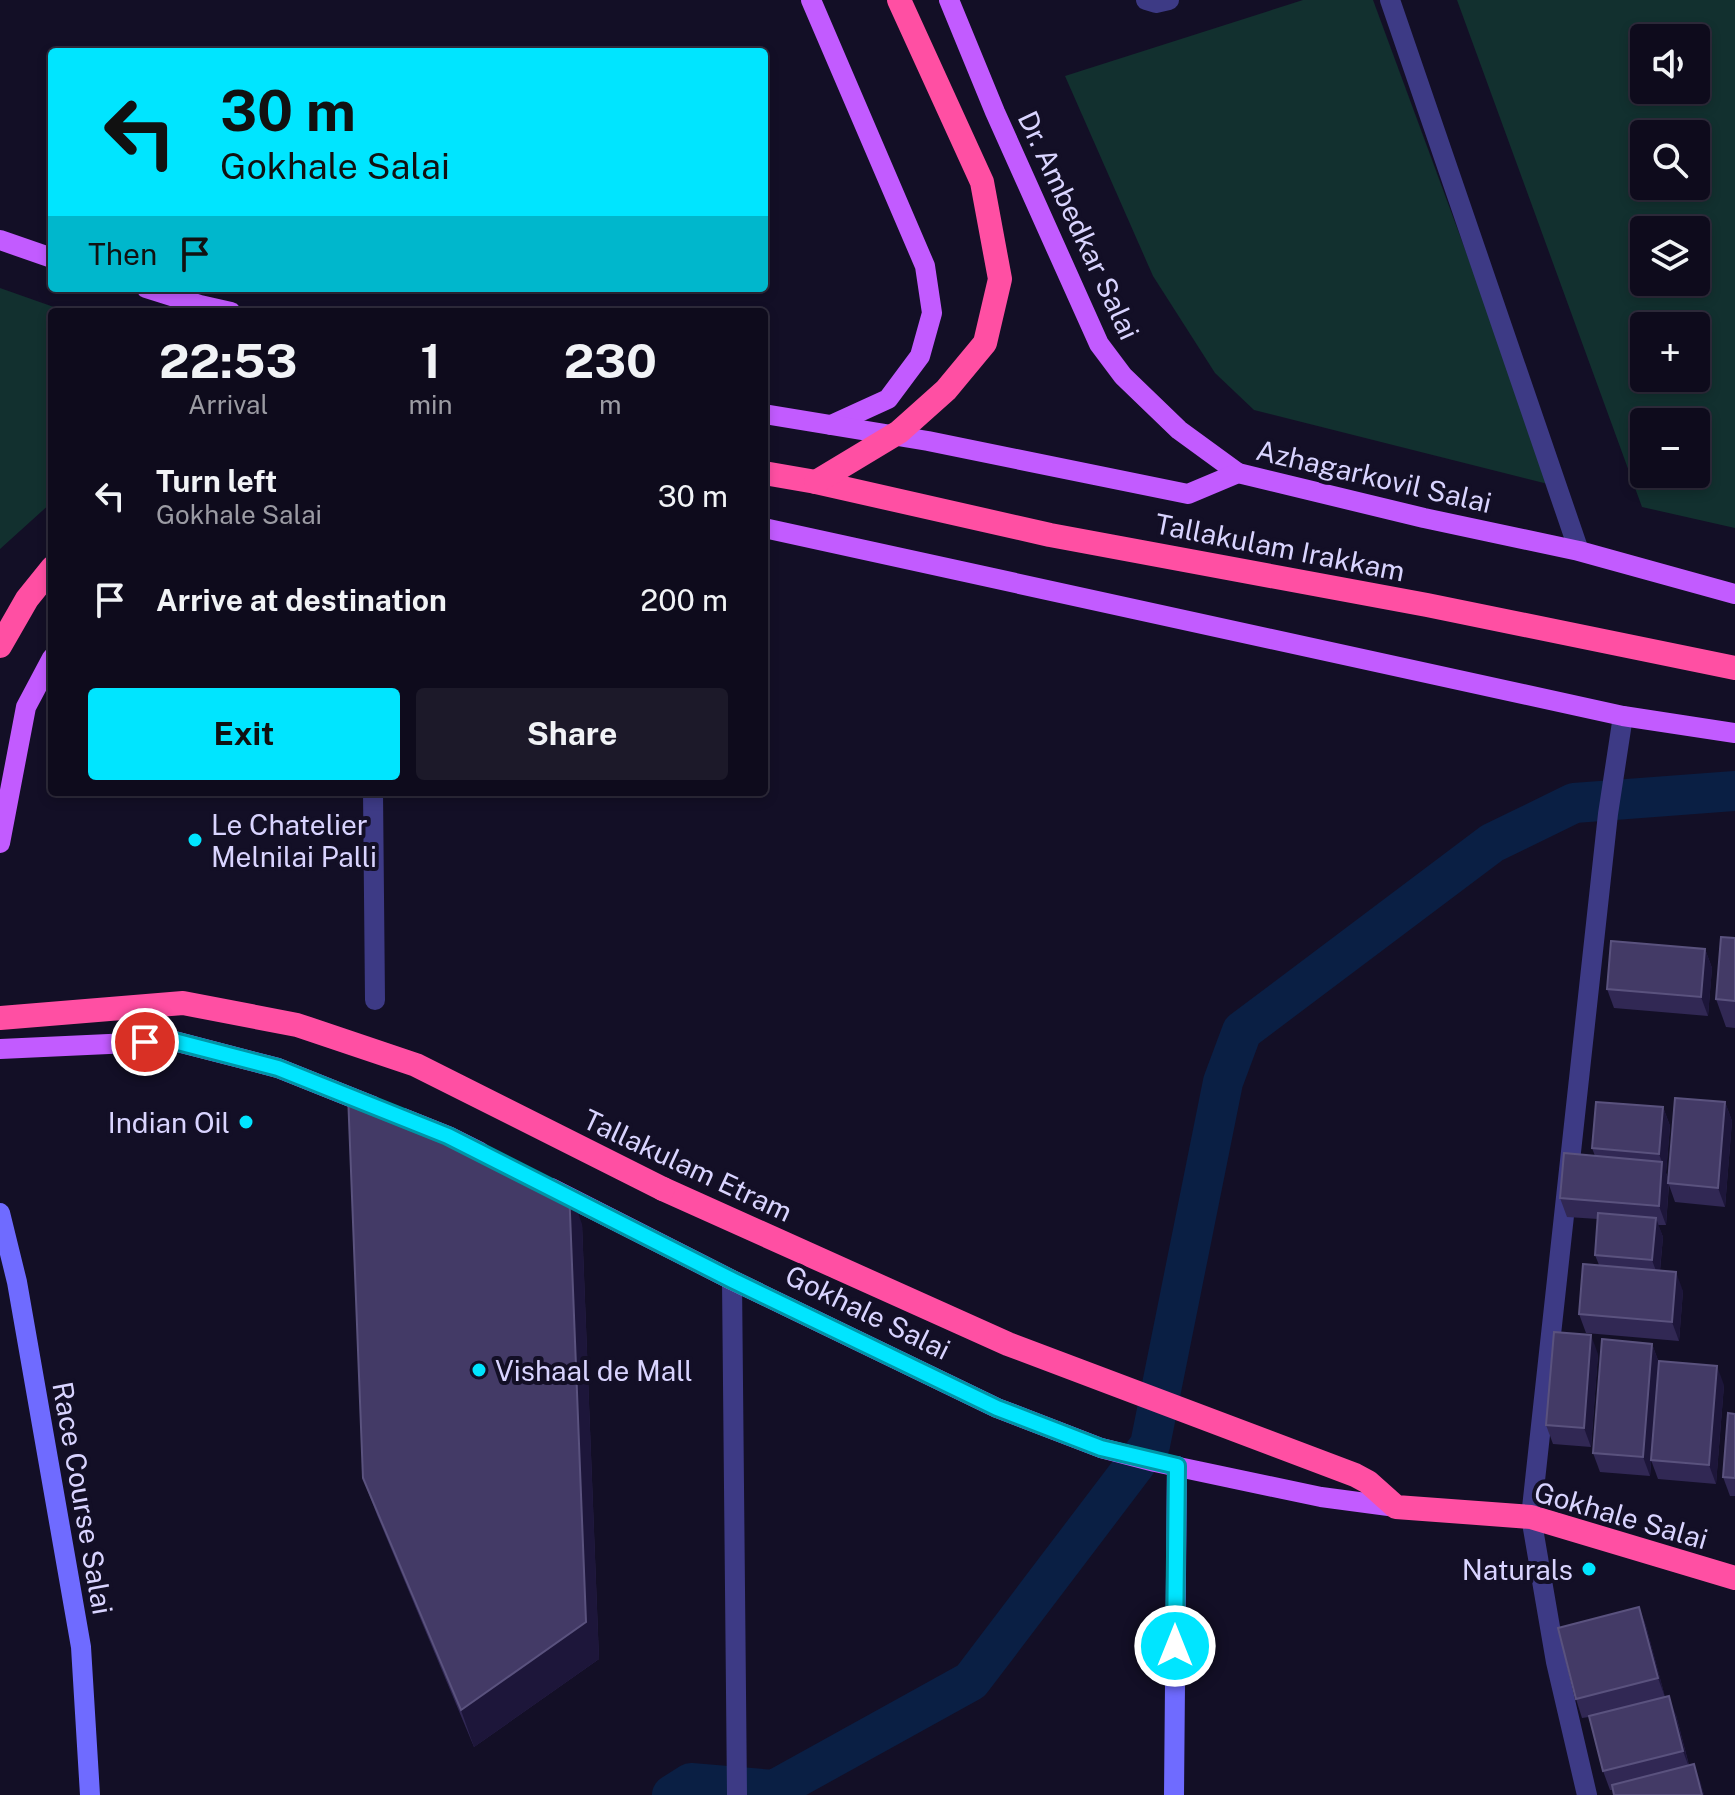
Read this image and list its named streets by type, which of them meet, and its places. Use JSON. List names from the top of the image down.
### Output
{
  "streets": {
    "highway": ["Tallakulam Irakkam", "Tallakulam Etram", "Gokhale Salai"],
    "main road": ["Dr. Ambedkar Salai", "Azhagarkovil Salai"],
    "street": ["Race Course Salai"]
  },
  "crossings": [
    ["Dr. Ambedkar Salai", "Azhagarkovil Salai"],
    ["Tallakulam Etram", "Gokhale Salai"]
  ],
  "places": [
    "Le Chatelier Melnilai Palli",
    "Indian Oil",
    "Vishaal de Mall",
    "Naturals"
  ],
  "page": {
    "map_buttons": ["+", "−"],
    "turn": ["30 m", "Gokhale Salai"],
    "then": "Then",
    "eta": [
      "22:53",
      "Arrival",
      "1",
      "min",
      "230",
      "m"
    ],
    "list": [
      {
        "name": "Turn left",
        "note": "Gokhale Salai",
        "value": "30 m"
      },
      {
        "name": "Arrive at destination",
        "value": "200 m"
      }
    ],
    "buttons": ["Exit", "Share"]
  }
}
